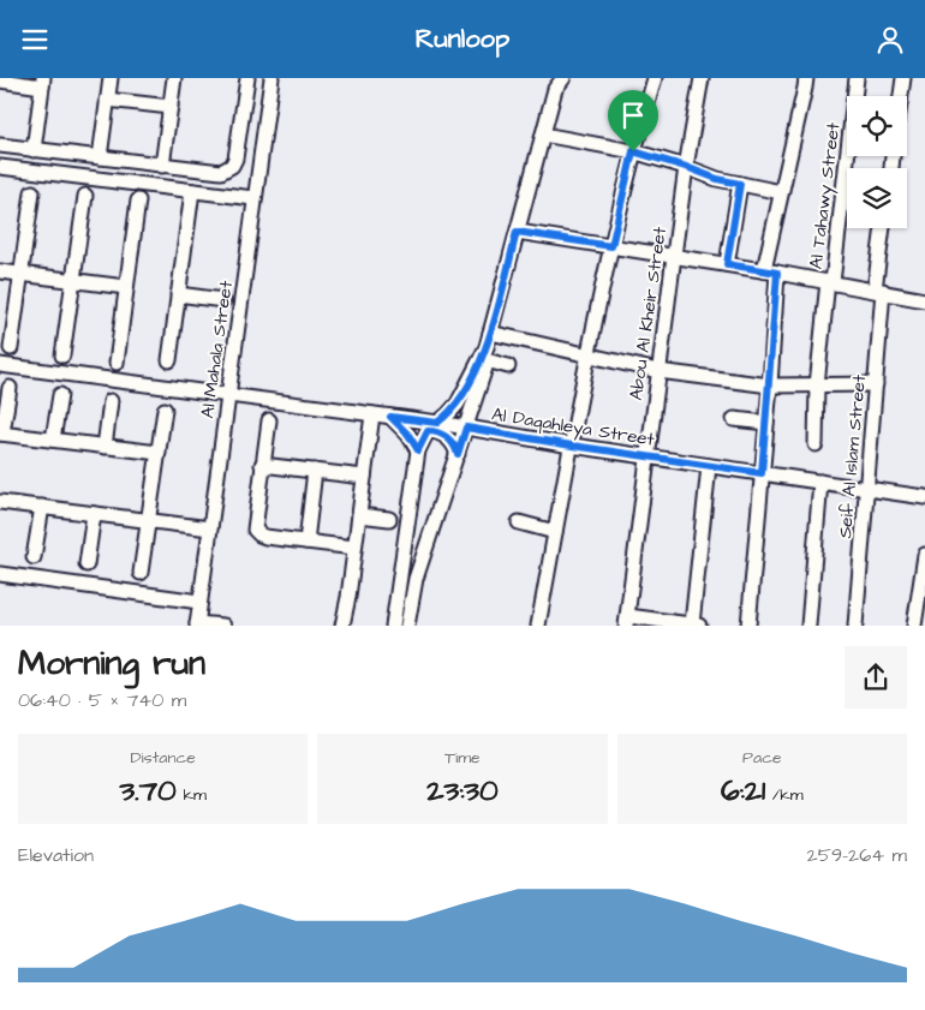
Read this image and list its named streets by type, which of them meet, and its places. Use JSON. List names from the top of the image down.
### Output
{
  "streets": {
    "street": [
      "Al Tahawy Street",
      "Abou Al Kheir Street",
      "Al Mahala Street",
      "Al Daqahleya Street",
      "Seif Al Islam Street"
    ]
  },
  "crossings": [
    ["Abou Al Kheir Street", "Al Daqahleya Street"],
    ["Al Mahala Street", "Al Daqahleya Street"],
    ["Al Daqahleya Street", "Seif Al Islam Street"]
  ],
  "page": {
    "header": "Runloop",
    "heading": ["Morning run", "06:40 · 5 × 740 m"],
    "stats": [
      ["Distance", "3.70 km"],
      ["Time", "23:30"],
      ["Pace", "6:21 /km"]
    ],
    "chart": ["Elevation", "259–264 m"]
  }
}
